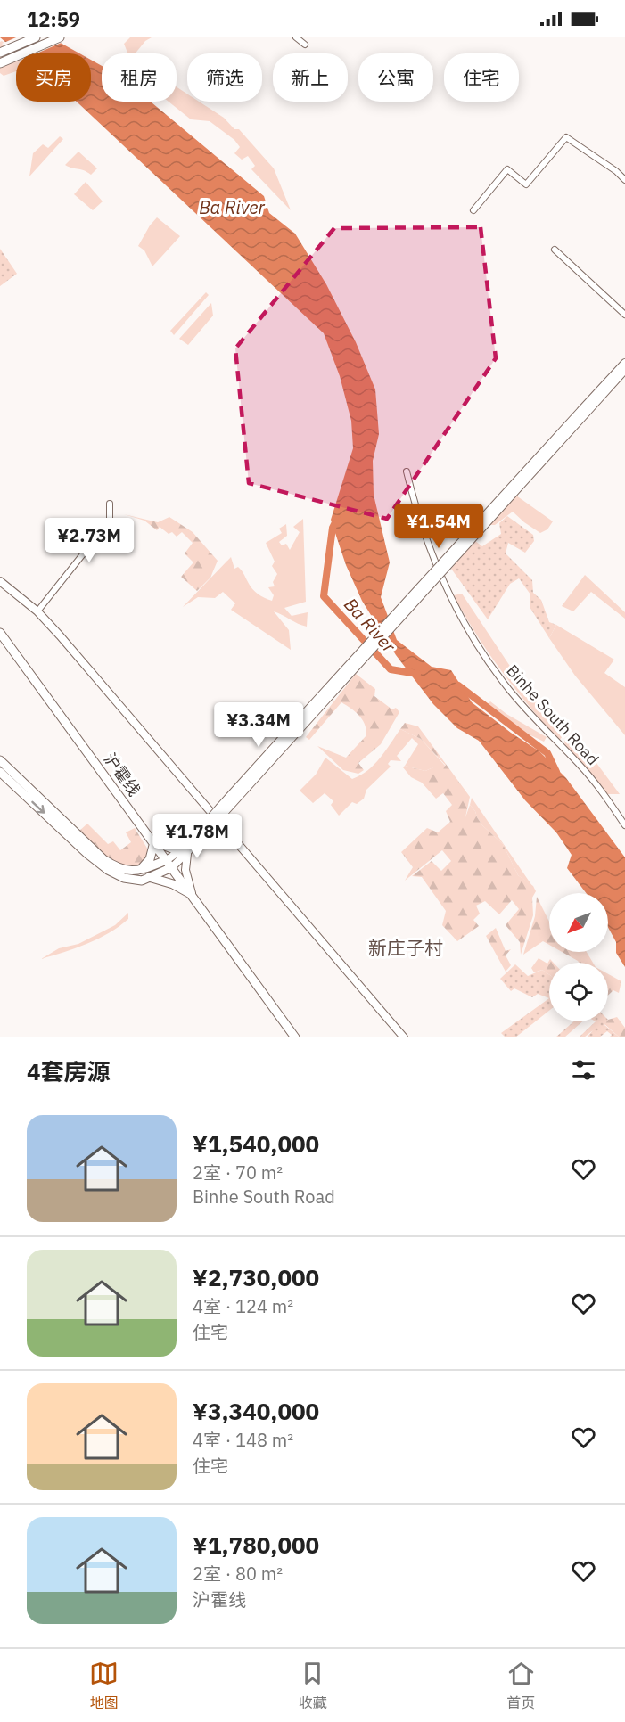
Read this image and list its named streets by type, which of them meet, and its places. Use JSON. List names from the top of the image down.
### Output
{
  "streets": {
    "highway": ["沪霍线"],
    "street": ["Binhe South Road"]
  },
  "districts": ["新庄子村"],
  "water": ["Ba River"],
  "north": "bottom left",
  "page": {
    "status": "12:59",
    "chip": [
      "买房",
      "租房",
      "筛选",
      "新上",
      "公寓",
      "住宅"
    ],
    "price": [
      "¥1.54M",
      "¥2.73M",
      "¥3.34M",
      "¥1.78M"
    ],
    "heading": "4套房源",
    "list": [
      {
        "name": "¥1,540,000",
        "note": "2室 · 70 m² · Binhe South Road"
      },
      {
        "name": "¥2,730,000",
        "note": "4室 · 124 m² · 住宅"
      },
      {
        "name": "¥3,340,000",
        "note": "4室 · 148 m² · 住宅"
      },
      {
        "name": "¥1,780,000",
        "note": "2室 · 80 m² · 沪霍线"
      }
    ],
    "tabs": ["地图", "收藏", "首页"]
  }
}
